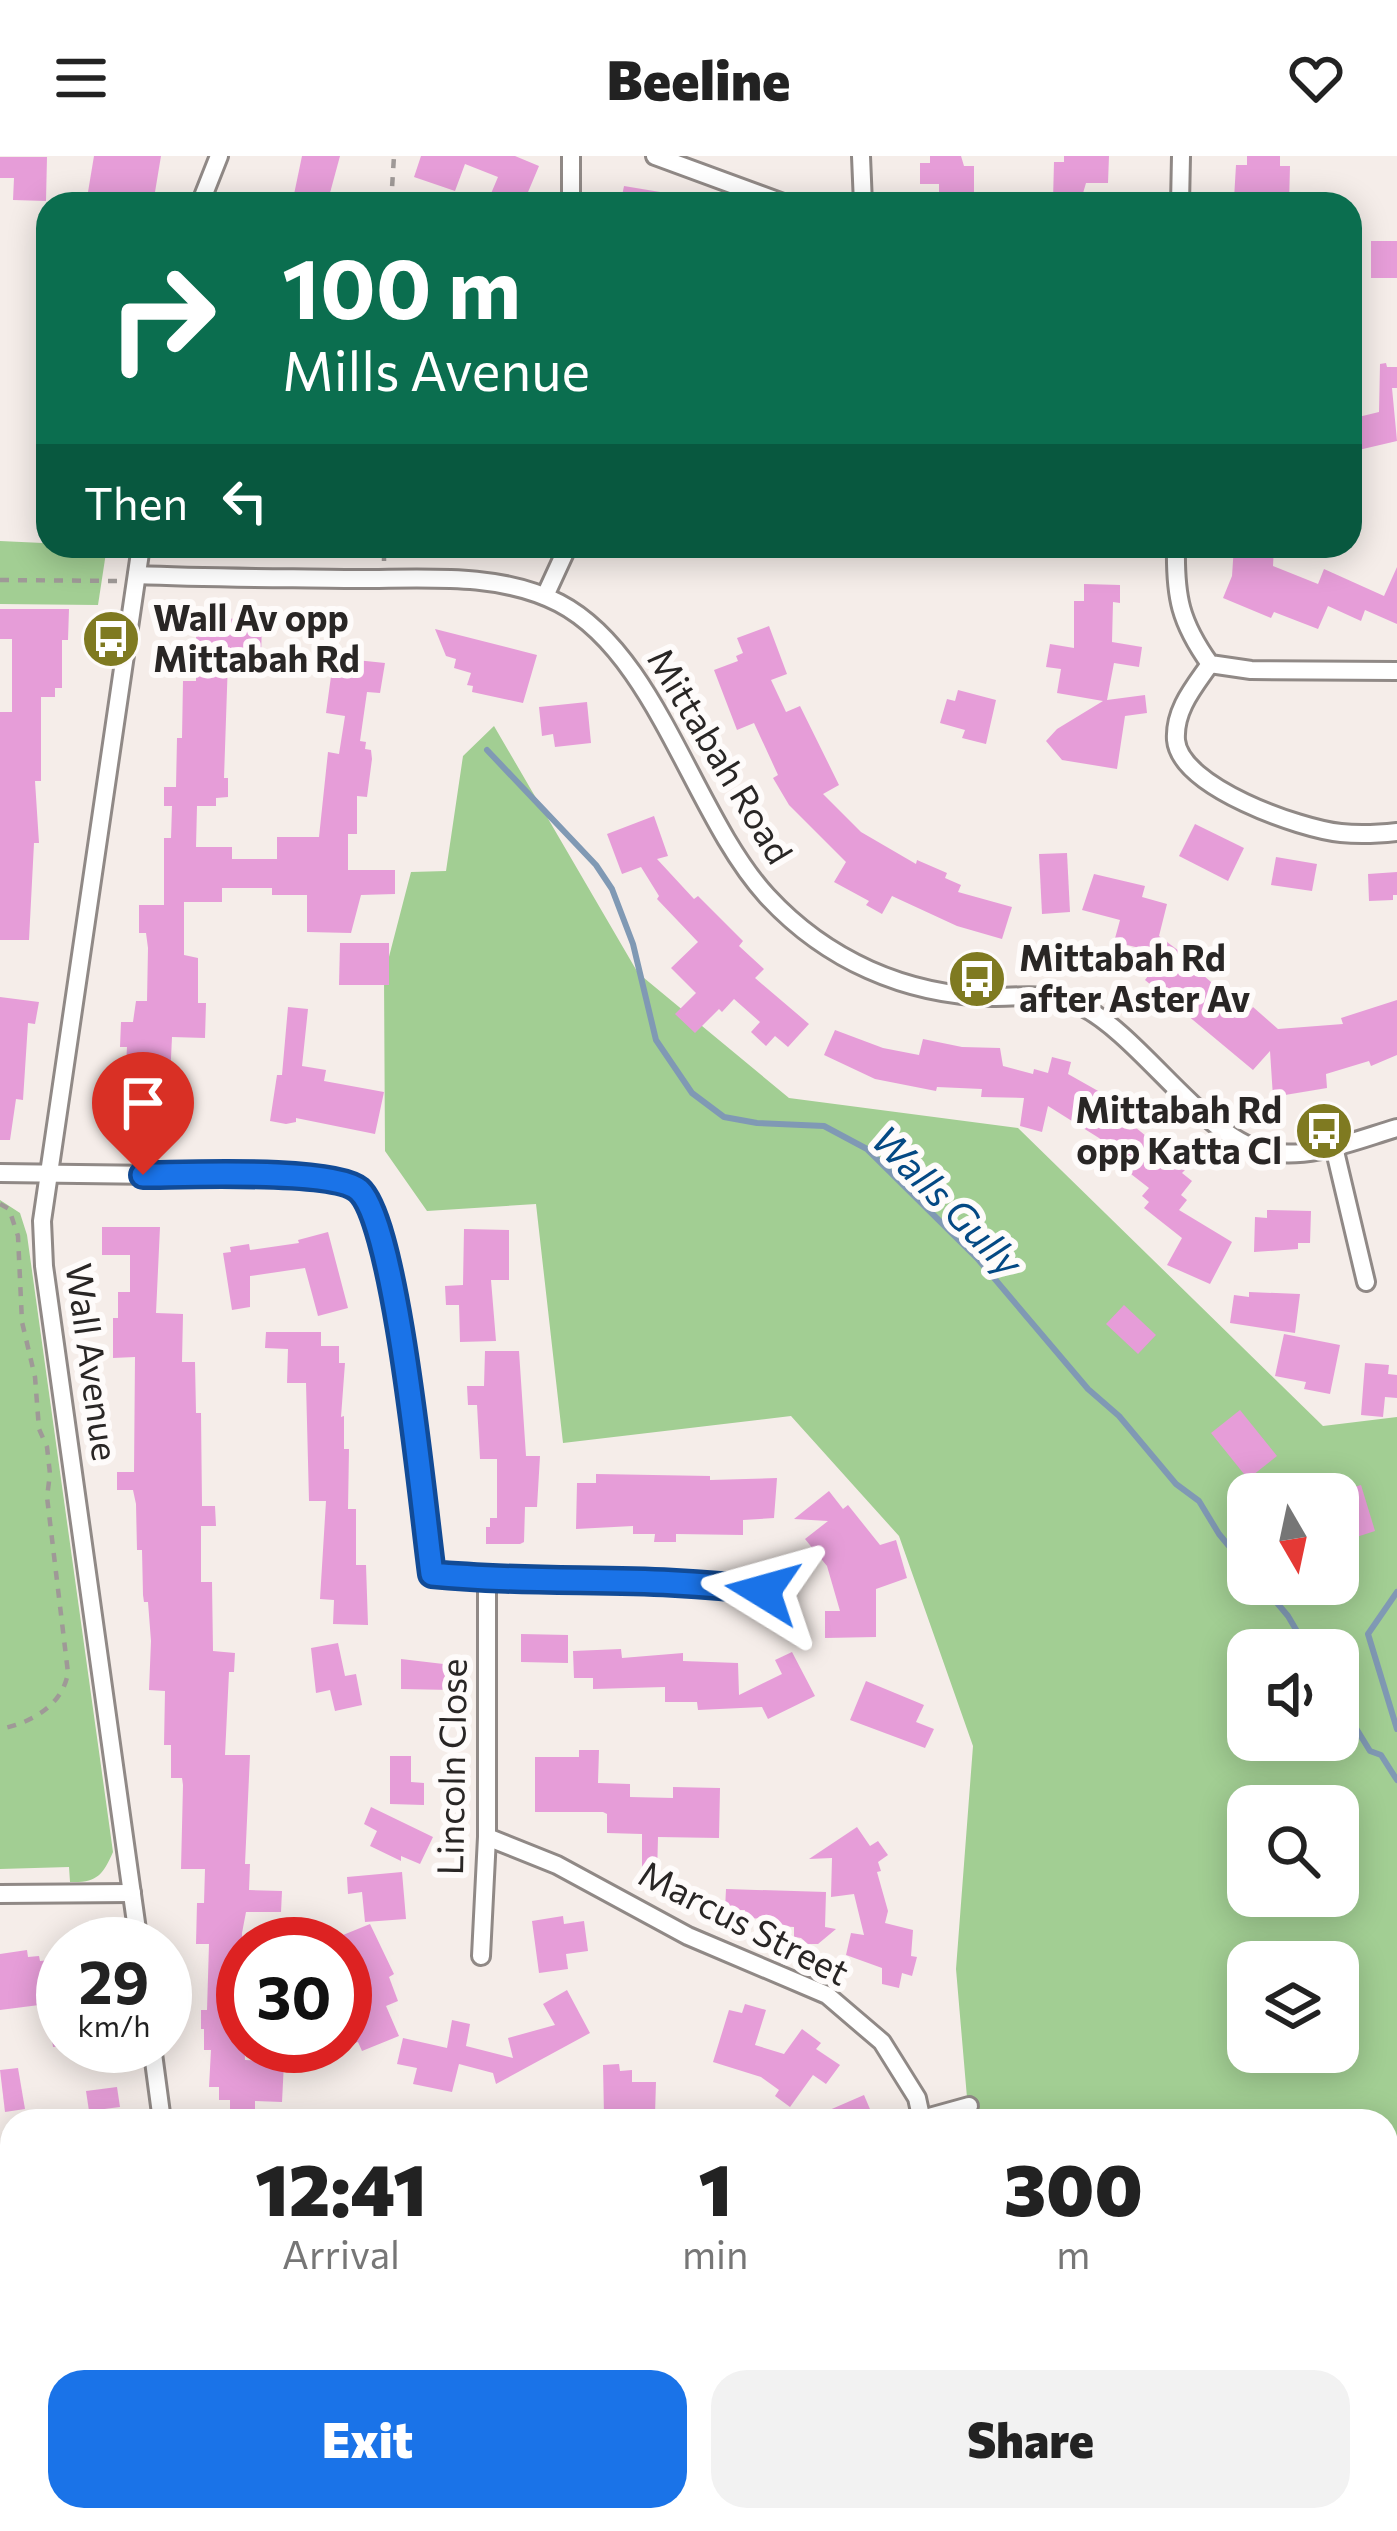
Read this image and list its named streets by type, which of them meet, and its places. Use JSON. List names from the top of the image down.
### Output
{
  "streets": {
    "street": [
      "Mittabah Road",
      "Wall Avenue",
      "Lincoln Close",
      "Marcus Street"
    ]
  },
  "crossings": [
    ["Mittabah Road", "Wall Avenue"],
    ["Lincoln Close", "Marcus Street"]
  ],
  "water": ["Walls Gully"],
  "places": {
    "bus stop": ["Wall Av opp Mittabah Rd", "Mittabah Rd after Aster Av", "Mittabah Rd opp Katta Cl"]
  },
  "north": "bottom",
  "page": {
    "header": "Beeline",
    "turn": ["100 m", "Mills Avenue"],
    "then": "Then",
    "speed": "29 km/h",
    "limit": "30",
    "eta": [
      "12:41",
      "Arrival",
      "1",
      "min",
      "300",
      "m"
    ],
    "buttons": ["Exit", "Share"]
  }
}
